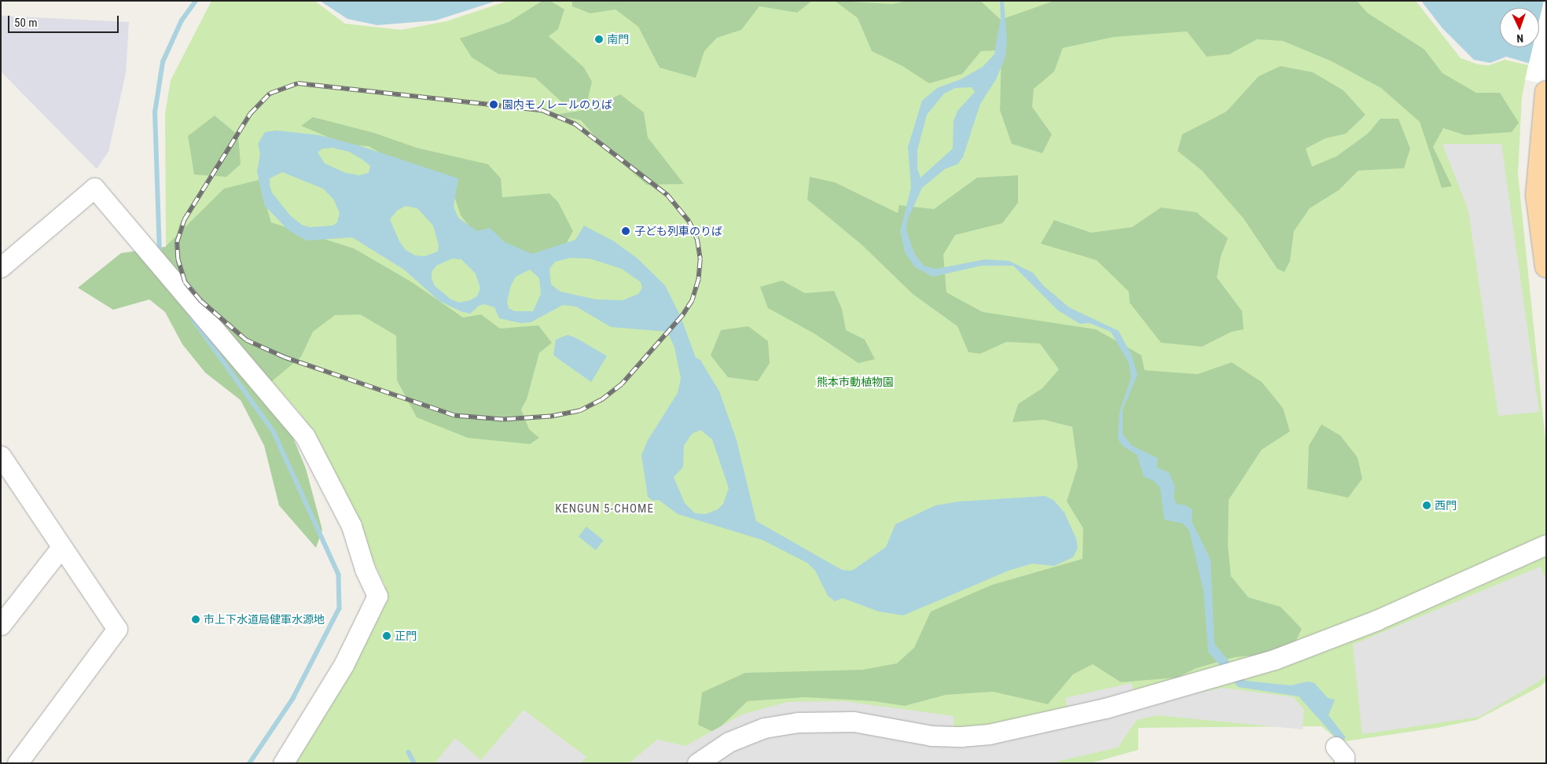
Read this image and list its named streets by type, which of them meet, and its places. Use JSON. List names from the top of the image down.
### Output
{
  "districts": ["KENGUN 5-CHOME"],
  "parks": ["熊本市動植物園"],
  "places": [
    "南門",
    "園内モノレールのりば",
    "子ども列車のりば",
    "西門",
    "市上下水道局健軍水源地",
    "正門"
  ],
  "scale_bar": "50 m",
  "north": "bottom"
}
